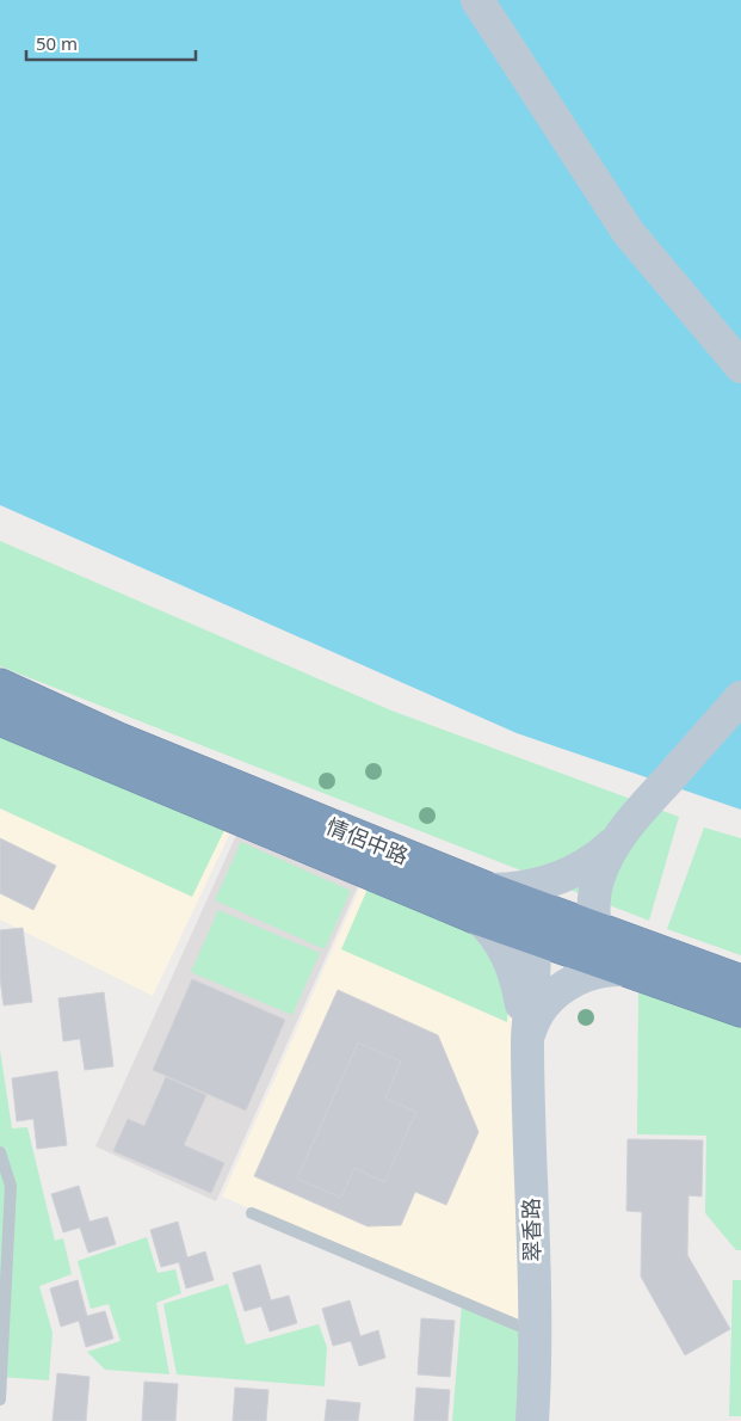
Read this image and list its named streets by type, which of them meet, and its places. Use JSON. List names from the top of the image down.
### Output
{
  "streets": {
    "highway": ["情侶中路"],
    "street": ["翠香路"]
  },
  "scale_bar": "50 m"
}
